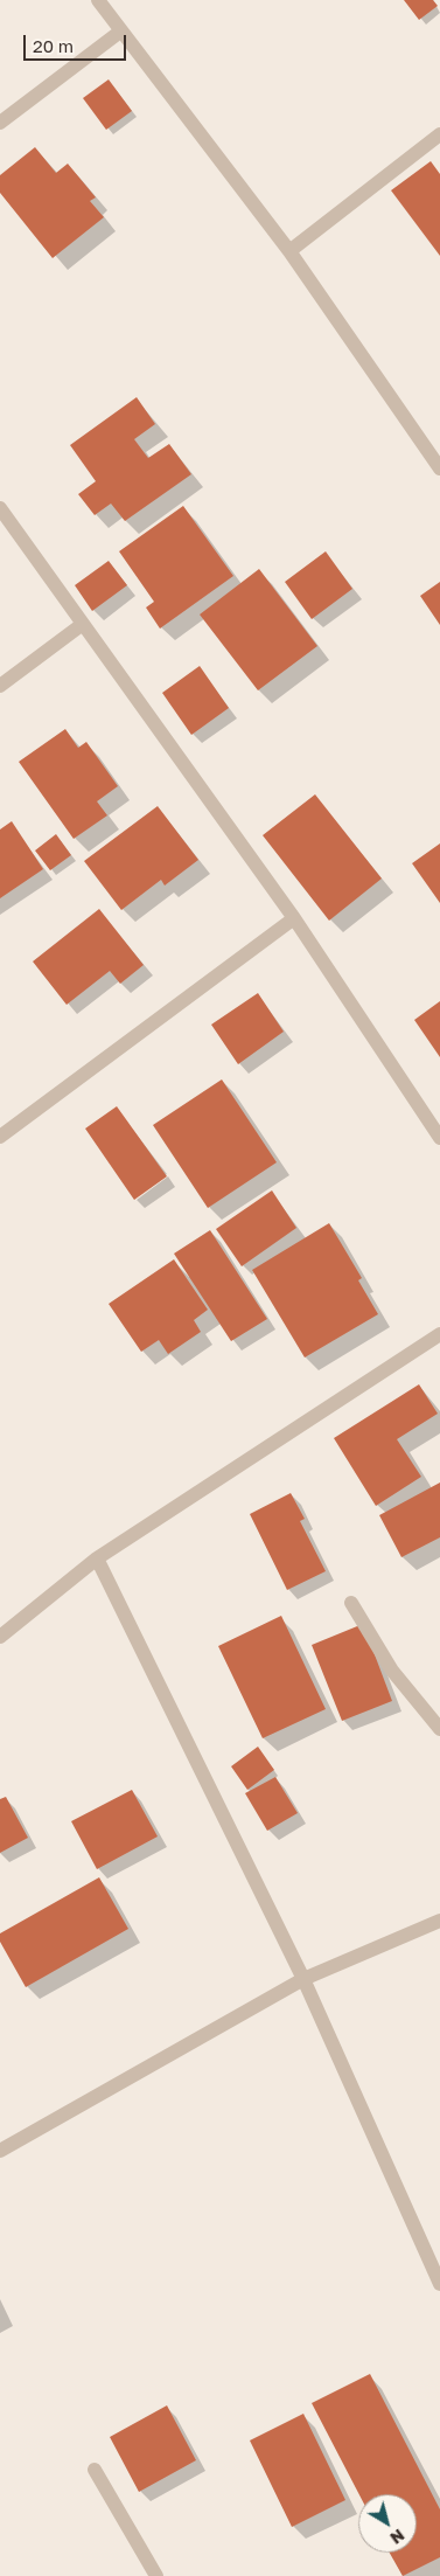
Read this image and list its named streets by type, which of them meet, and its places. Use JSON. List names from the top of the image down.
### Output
{
  "scale_bar": "20 m",
  "north": "bottom right"
}
